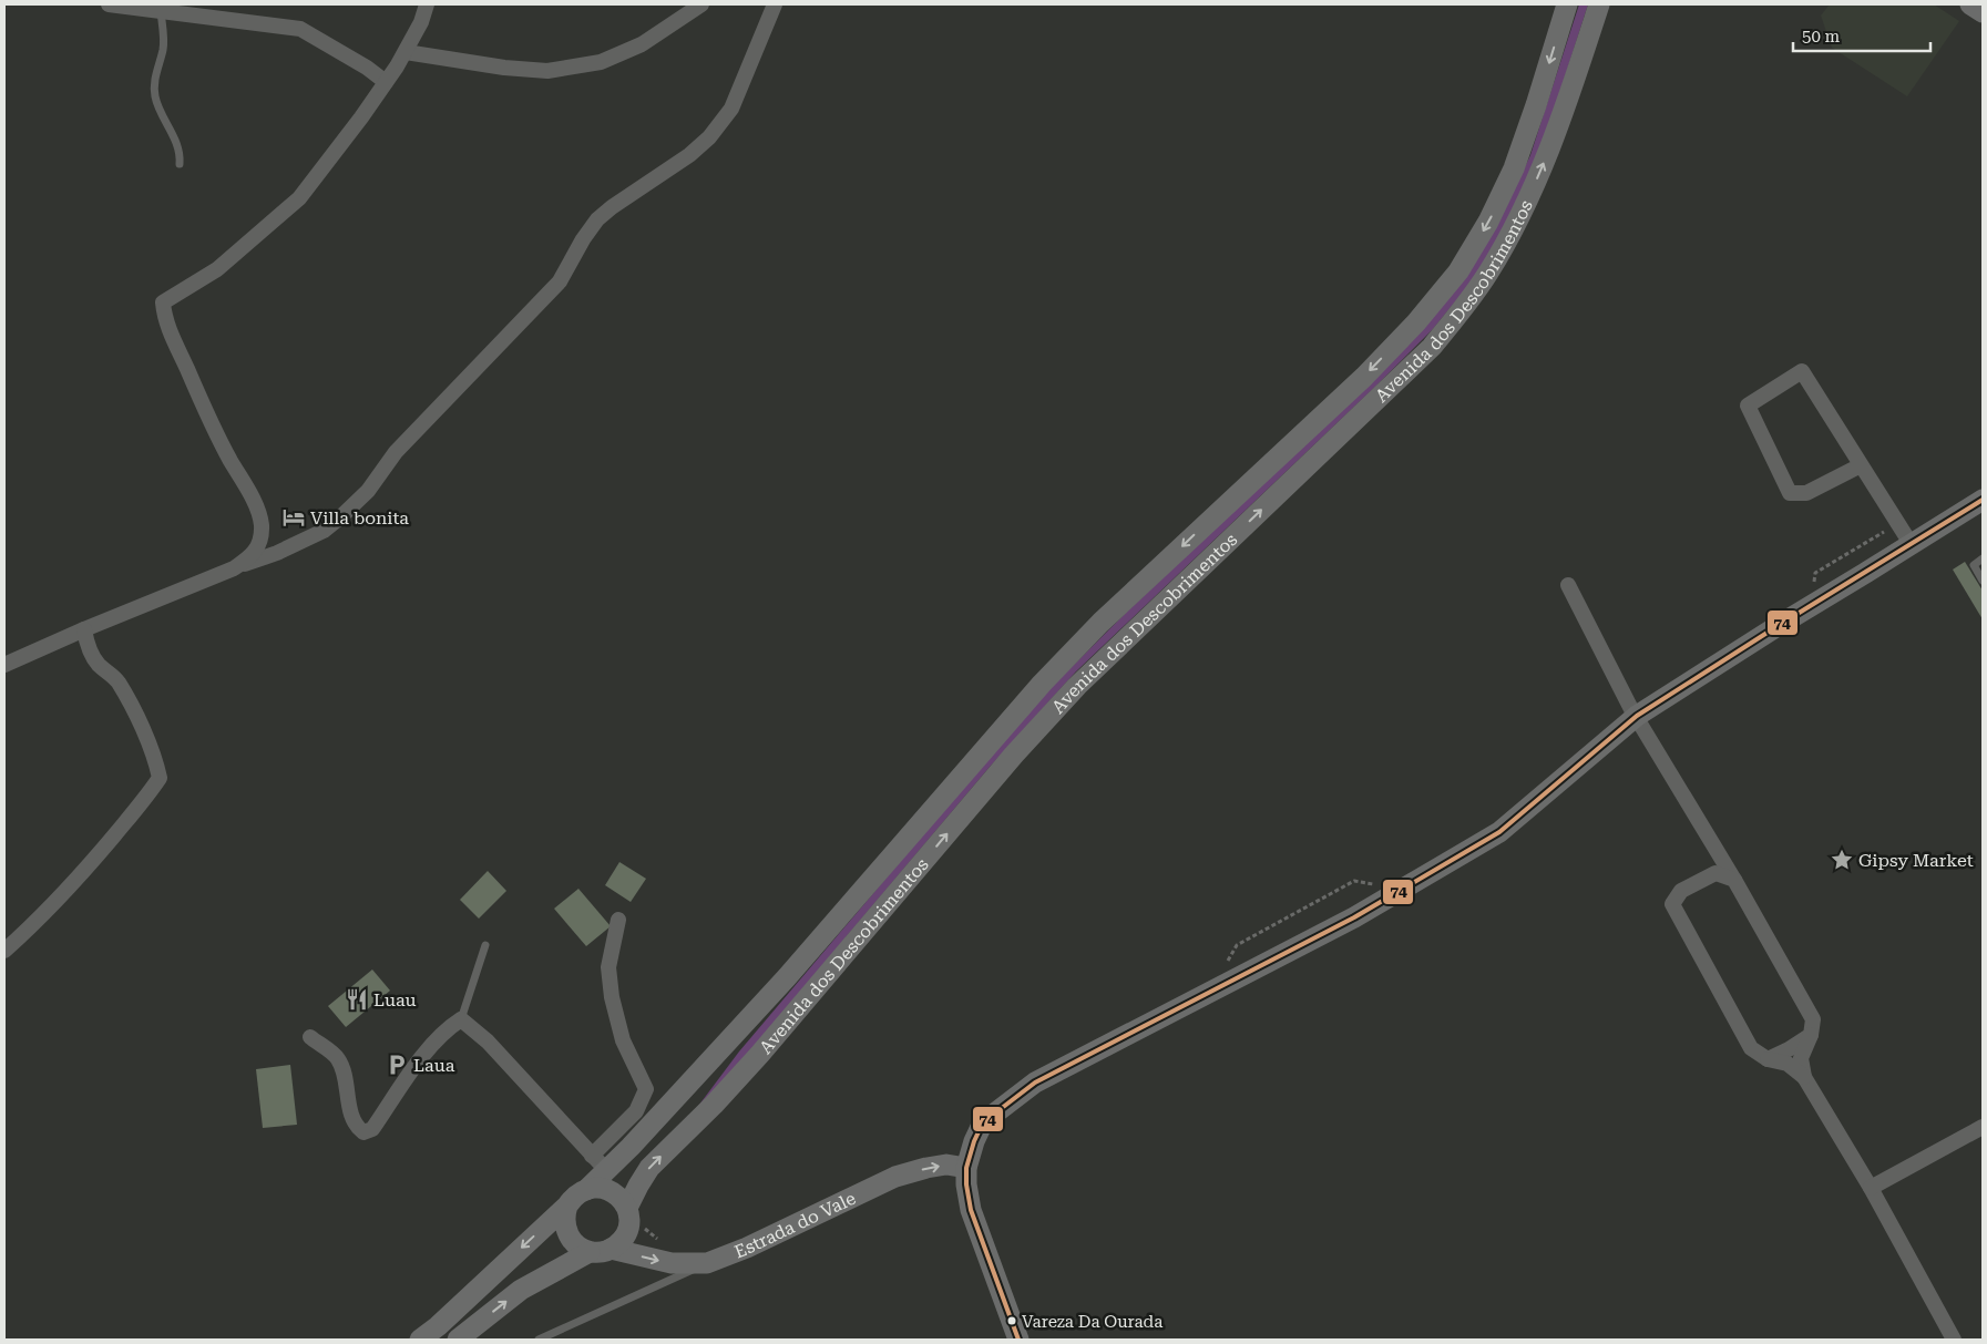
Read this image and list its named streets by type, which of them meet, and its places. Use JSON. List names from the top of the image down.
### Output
{
  "streets": {
    "main road": ["Avenida dos Descobrimentos", "Estrada do Vale"]
  },
  "one_way": ["Estrada do Vale"],
  "places": {
    "hotel": ["Villa bonita"],
    "place": ["Gipsy Market"],
    "restaurant": ["Luau"],
    "parking": ["Laua"],
    "other": ["Vareza Da Ourada"]
  },
  "lines": ["transit line 74"],
  "scale_bar": "50 m"
}
